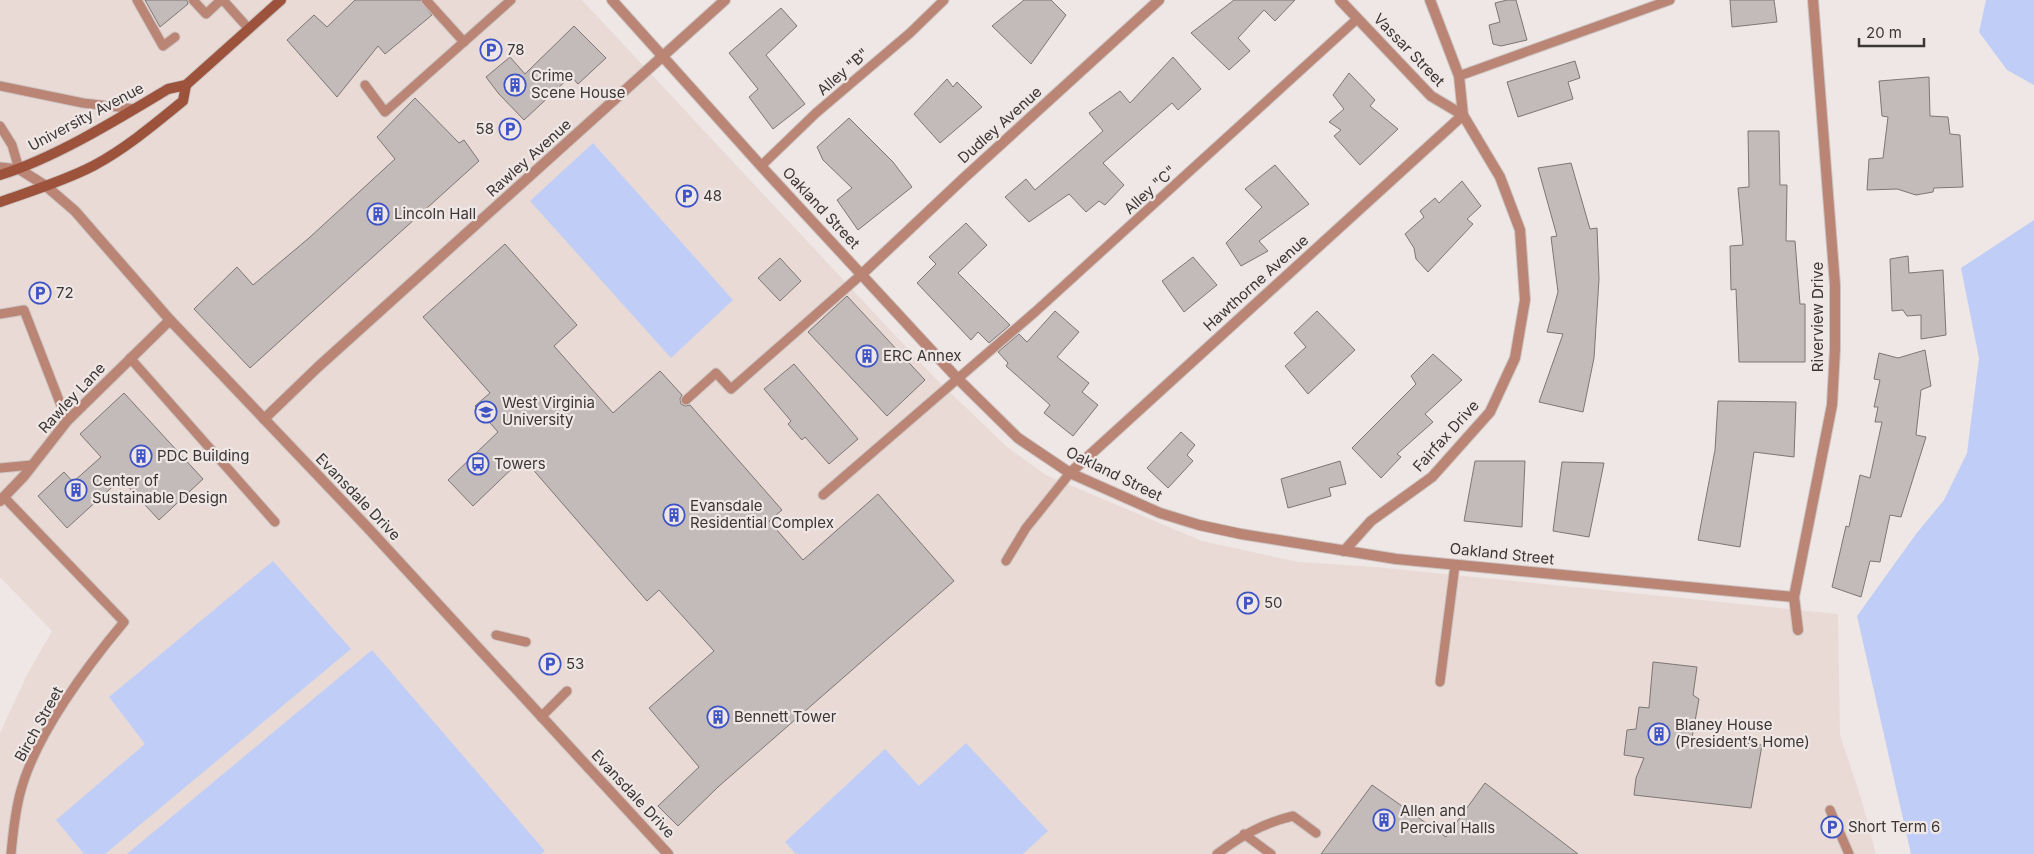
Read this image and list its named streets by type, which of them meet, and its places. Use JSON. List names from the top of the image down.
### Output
{
  "streets": {
    "street": [
      "Vassar Street",
      "University Avenue",
      "Dudley Avenue",
      "Rawley Avenue",
      "Oakland Street",
      "Hawthorne Avenue",
      "Riverview Drive",
      "Rawley Lane",
      "Fairfax Drive",
      "Evansdale Drive"
    ],
    "lane": ["Alley \"B\"", "Alley \"C\"", "Birch Street"]
  },
  "crossings": [
    ["Vassar Street", "Alley \"C\""],
    ["Vassar Street", "Hawthorne Avenue"],
    ["Vassar Street", "Fairfax Drive"],
    ["Alley \"B\"", "Oakland Street"],
    ["University Avenue", "Evansdale Drive"],
    ["Dudley Avenue", "Oakland Street"],
    ["Rawley Avenue", "Oakland Street"],
    ["Rawley Avenue", "Evansdale Drive"],
    ["Alley \"C\"", "Oakland Street"],
    ["Oakland Street", "Hawthorne Avenue"],
    ["Oakland Street", "Riverview Drive"],
    ["Oakland Street", "Fairfax Drive"],
    ["Hawthorne Avenue", "Fairfax Drive"],
    ["Rawley Lane", "Evansdale Drive"],
    ["Rawley Lane", "Birch Street"]
  ],
  "places": {
    "parking": [
      "78",
      "58",
      "48",
      "72",
      "50",
      "53",
      "Short Term 6"
    ],
    "building": [
      "Crime Scene House",
      "Lincoln Hall",
      "ERC Annex",
      "PDC Building",
      "Center of Sustainable Design",
      "Evansdale Residential Complex",
      "Bennett Tower",
      "Blaney House (President’s Home)",
      "Allen and Percival Halls"
    ],
    "school or university": ["West Virginia University"],
    "bus stop": ["Towers"]
  },
  "scale_bar": "20 m"
}
